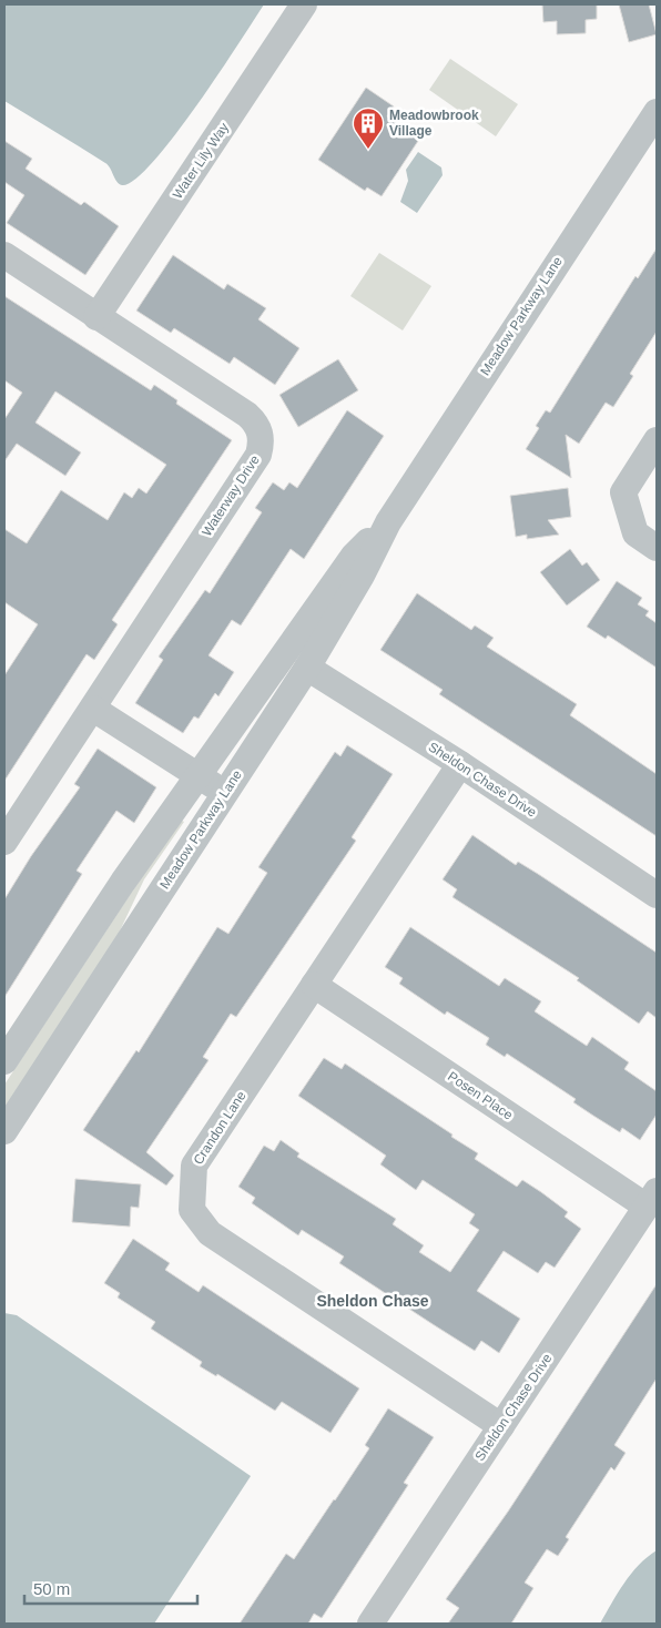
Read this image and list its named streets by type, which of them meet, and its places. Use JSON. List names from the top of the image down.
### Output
{
  "streets": {
    "street": [
      "Water Lily Way",
      "Meadow Parkway Lane",
      "Waterway Drive",
      "Sheldon Chase Drive",
      "Posen Place",
      "Crandon Lane"
    ]
  },
  "crossings": [
    ["Water Lily Way", "Waterway Drive"],
    ["Meadow Parkway Lane", "Sheldon Chase Drive"],
    ["Sheldon Chase Drive", "Posen Place"],
    ["Sheldon Chase Drive", "Crandon Lane"],
    ["Posen Place", "Crandon Lane"]
  ],
  "districts": ["Sheldon Chase"],
  "places": {
    "building": ["Meadowbrook Village"]
  },
  "scale_bar": "50 m"
}
